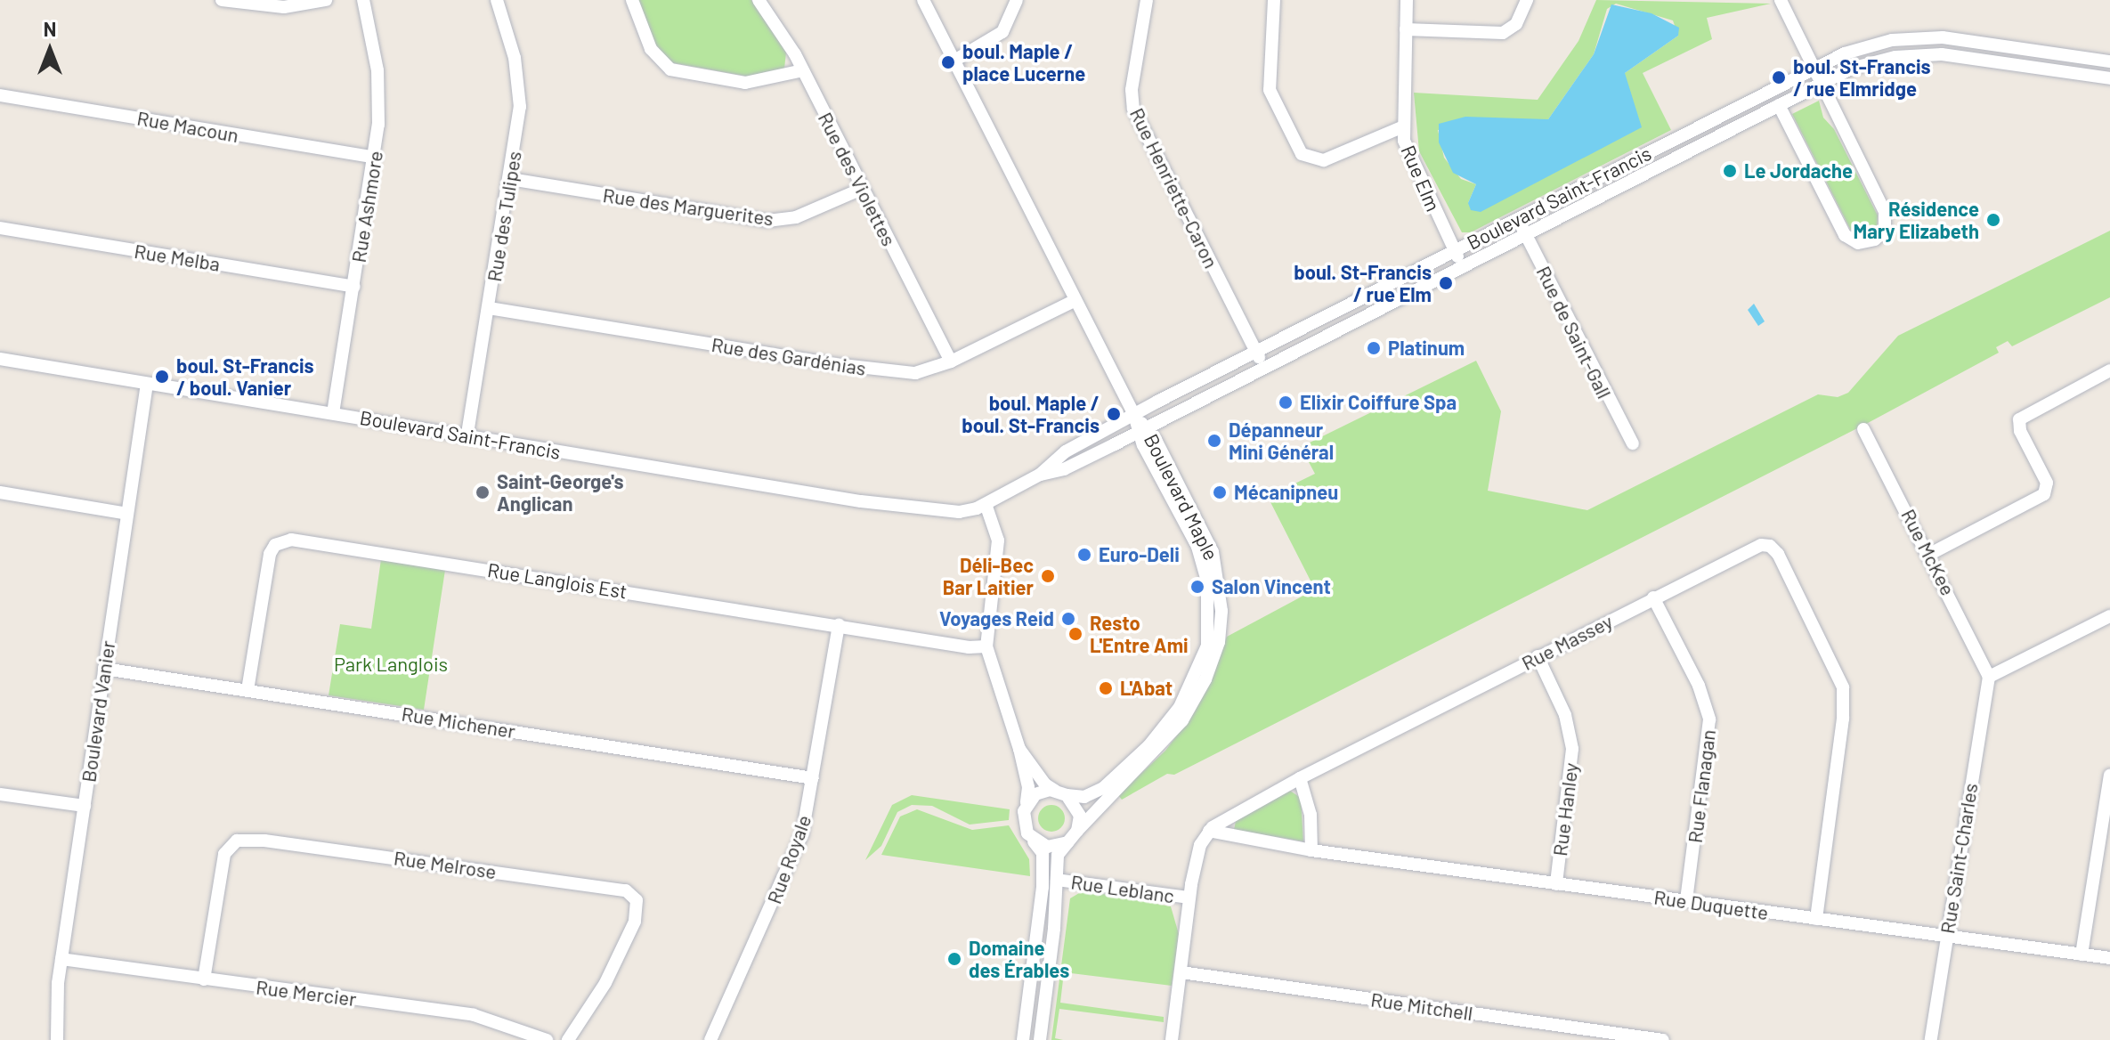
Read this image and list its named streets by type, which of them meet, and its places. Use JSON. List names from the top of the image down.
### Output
{
  "streets": {
    "street": [
      "Rue Macoun",
      "Rue Elm",
      "Rue des Violettes",
      "Rue Henriette-Caron",
      "Boulevard Saint-Francis",
      "Rue Ashmore",
      "Rue des Marguerites",
      "Rue des Tulipes",
      "Rue Melba",
      "Rue de Saint-Gall",
      "Rue des Gardénias",
      "Boulevard Maple",
      "Rue McKee",
      "Rue Langlois Est",
      "Rue Massey",
      "Boulevard Vanier",
      "Rue Michener",
      "Rue Flanagan",
      "Rue Hanley",
      "Rue Saint-Charles",
      "Rue Royale",
      "Rue Melrose",
      "Rue Leblanc",
      "Rue Duquette",
      "Rue Mercier",
      "Rue Mitchell"
    ]
  },
  "crossings": [
    ["Rue Macoun", "Rue Ashmore"],
    ["Rue Elm", "Boulevard Saint-Francis"],
    ["Rue des Violettes", "Rue des Marguerites"],
    ["Rue des Violettes", "Rue des Gardénias"],
    ["Rue Henriette-Caron", "Boulevard Saint-Francis"],
    ["Boulevard Saint-Francis", "Rue Ashmore"],
    ["Boulevard Saint-Francis", "Rue des Tulipes"],
    ["Boulevard Saint-Francis", "Rue de Saint-Gall"],
    ["Boulevard Saint-Francis", "Boulevard Maple"],
    ["Boulevard Saint-Francis", "Boulevard Vanier"],
    ["Rue Ashmore", "Rue Melba"],
    ["Rue des Marguerites", "Rue des Tulipes"],
    ["Rue des Tulipes", "Rue des Gardénias"],
    ["Rue des Gardénias", "Boulevard Maple"],
    ["Rue McKee", "Rue Saint-Charles"],
    ["Rue Langlois Est", "Rue Michener"],
    ["Rue Langlois Est", "Rue Royale"],
    ["Rue Massey", "Rue Flanagan"],
    ["Rue Massey", "Rue Hanley"],
    ["Rue Massey", "Rue Duquette"],
    ["Boulevard Vanier", "Rue Michener"],
    ["Boulevard Vanier", "Rue Mercier"],
    ["Rue Michener", "Rue Royale"],
    ["Rue Flanagan", "Rue Duquette"],
    ["Rue Hanley", "Rue Duquette"],
    ["Rue Saint-Charles", "Rue Duquette"],
    ["Rue Melrose", "Rue Mercier"]
  ],
  "parks": ["Park Langlois"],
  "places": [
    "boul. Maple / place Lucerne",
    "boul. St-Francis / rue Elmridge",
    "Le Jordache",
    "Résidence Mary Elizabeth",
    "boul. St-Francis / rue Elm",
    "Platinum",
    "boul. St-Francis / boul. Vanier",
    "Elixir Coiffure Spa",
    "boul. Maple / boul. St-Francis",
    "Dépanneur Mini Général",
    "Saint-George's Anglican",
    "Mécanipneu",
    "Euro-Deli",
    "Déli-Bec Bar Laitier",
    "Salon Vincent",
    "Voyages Reid",
    "Resto L'Entre Ami",
    "L'Abat",
    "Domaine des Érables"
  ],
  "north": "top"
}
